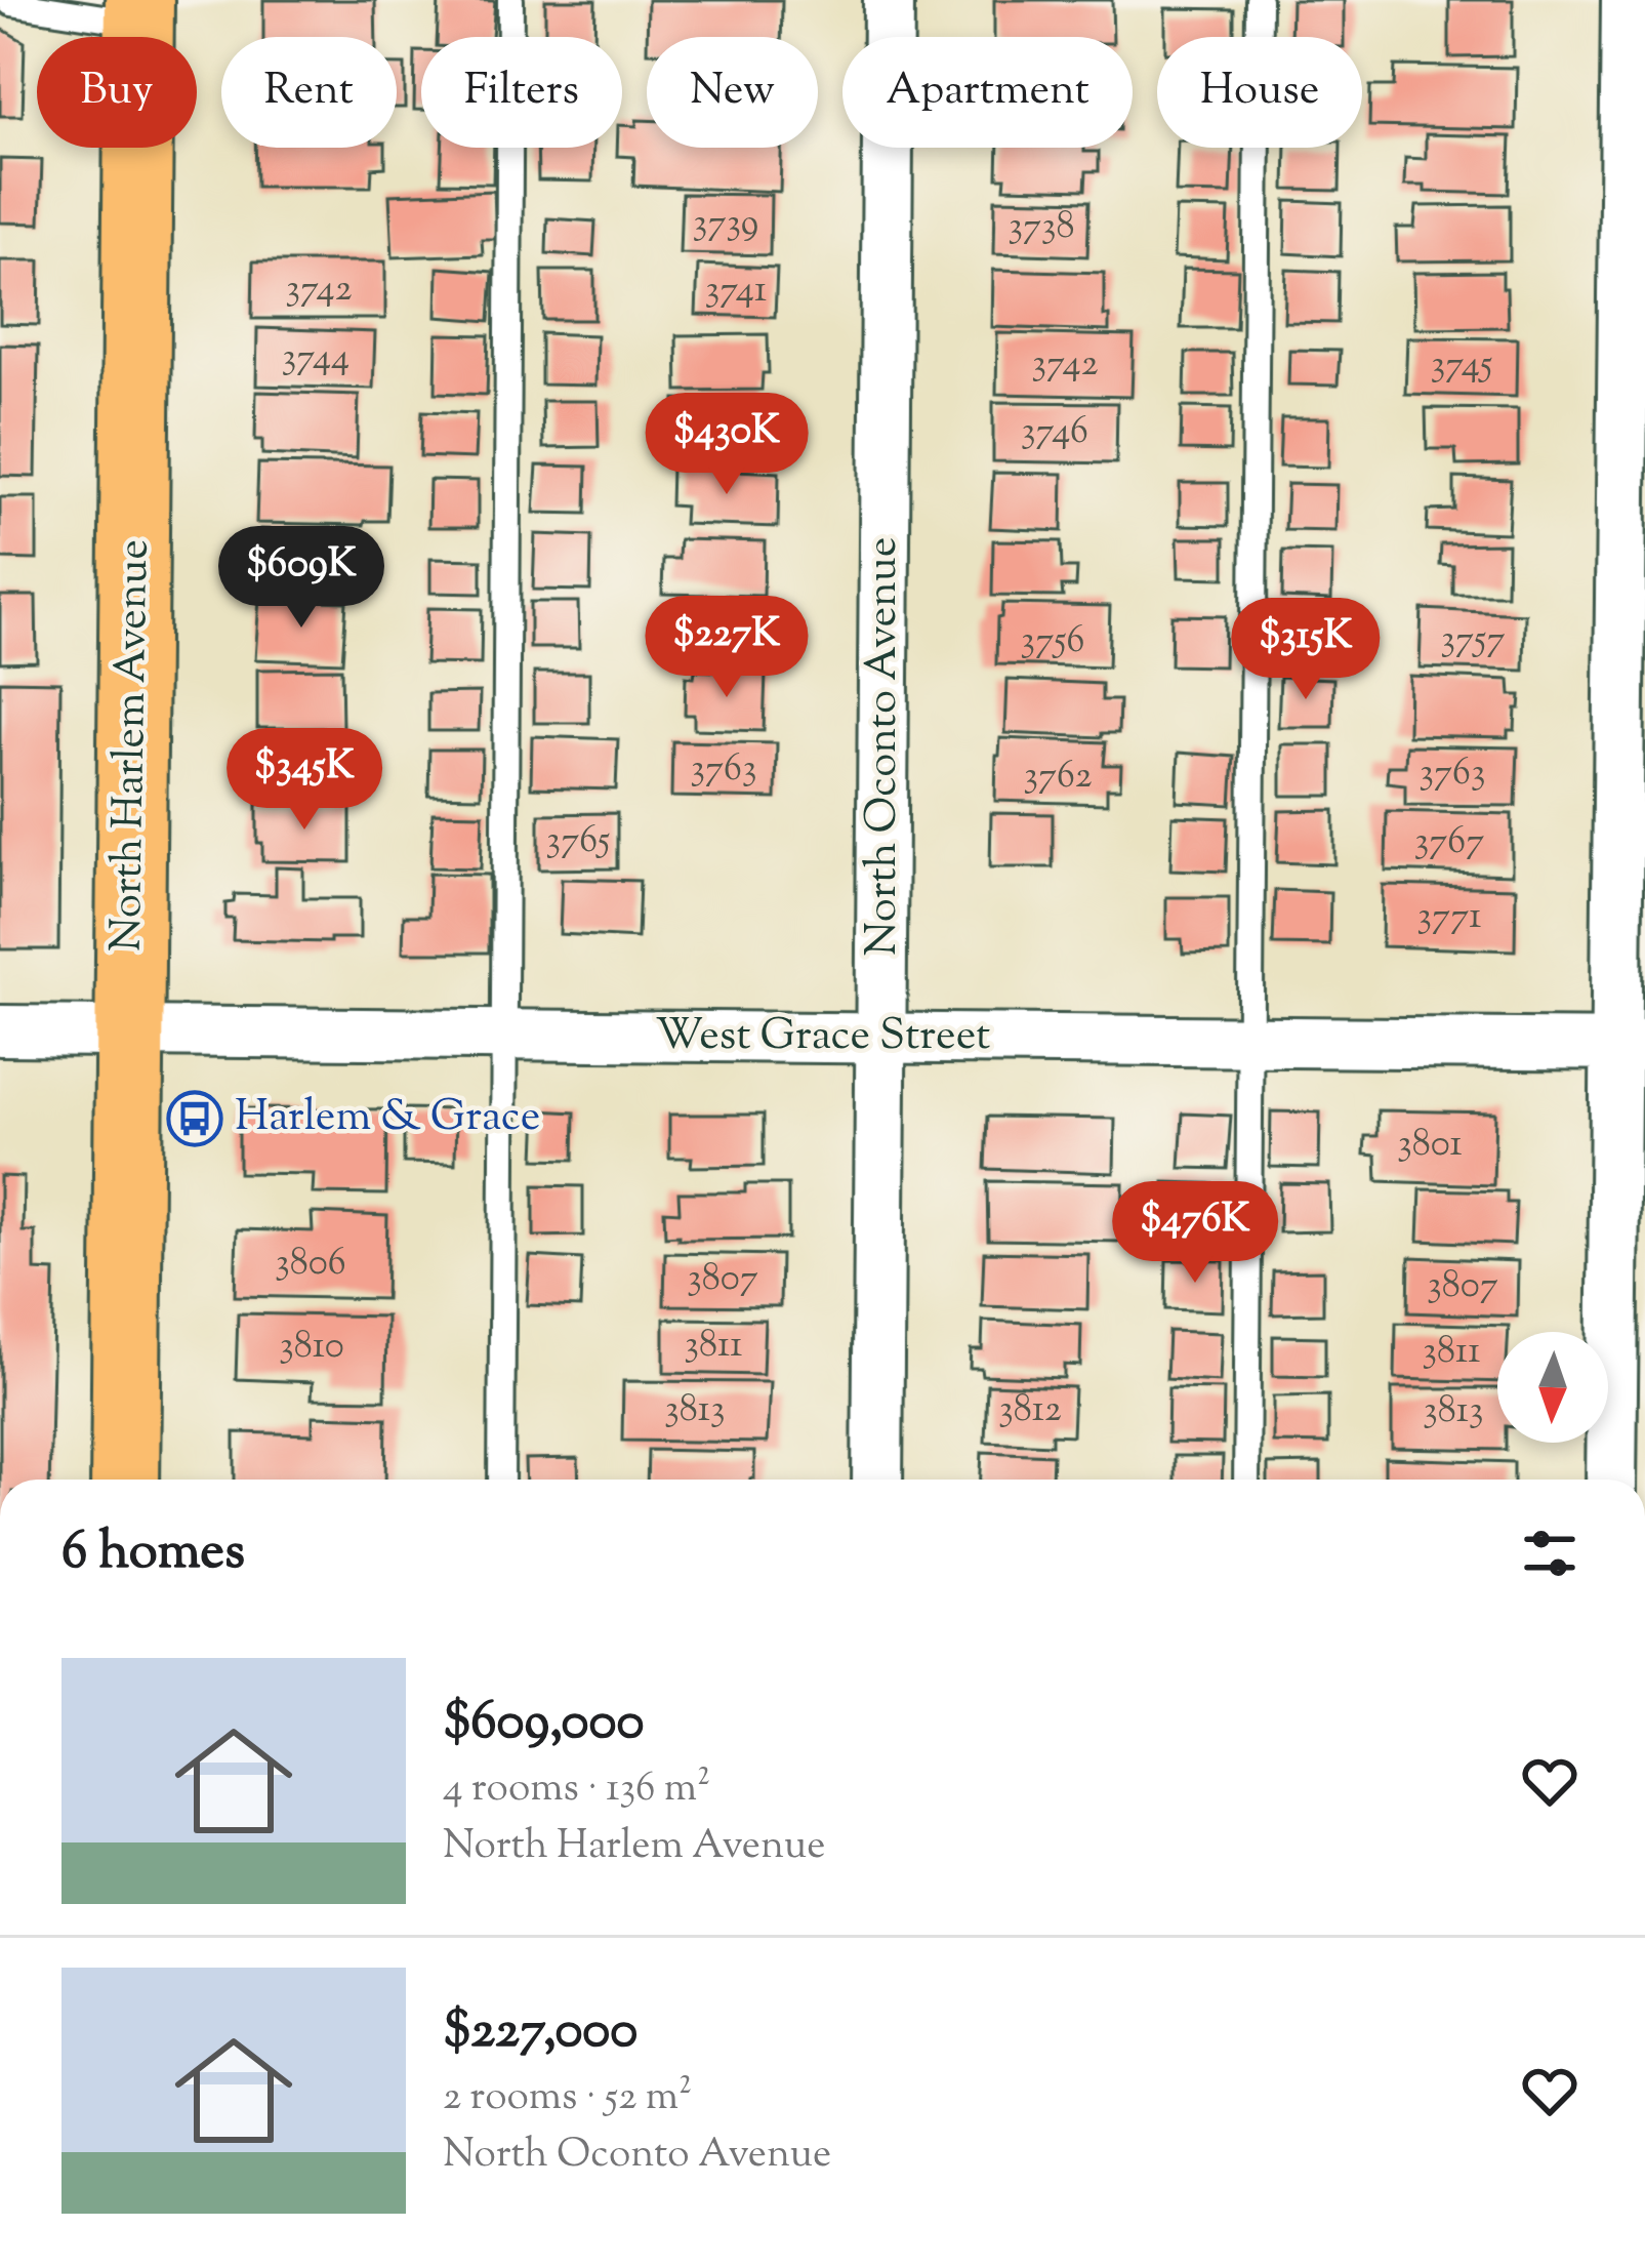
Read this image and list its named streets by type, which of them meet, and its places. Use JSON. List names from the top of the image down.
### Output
{
  "streets": {
    "main road": ["North Harlem Avenue"],
    "street": ["North Oconto Avenue", "West Grace Street"]
  },
  "crossings": [
    ["North Harlem Avenue", "West Grace Street"],
    ["North Oconto Avenue", "West Grace Street"]
  ],
  "places": {
    "bus stop": ["Harlem & Grace"]
  },
  "house_numbers": [
    "3739",
    "3738",
    "3742",
    "3741",
    "3744",
    "3742",
    "3745",
    "3746",
    "3757",
    "3756",
    "3763",
    "3763",
    "3762",
    "3765",
    "3767",
    "3771",
    "3801",
    "3806",
    "3807",
    "3807",
    "3811",
    "3810",
    "3811",
    "3813",
    "3812",
    "3813"
  ],
  "north": "bottom",
  "page": {
    "chip": [
      "Buy",
      "Rent",
      "Filters",
      "New",
      "Apartment",
      "House"
    ],
    "price": [
      "$430K",
      "$609K",
      "$227K",
      "$315K",
      "$345K",
      "$476K"
    ],
    "heading": "6 homes",
    "list": [
      {
        "name": "$609,000",
        "note": "4 rooms · 136 m² · North Harlem Avenue"
      },
      {
        "name": "$227,000",
        "note": "2 rooms · 52 m² · North Oconto Avenue"
      }
    ]
  }
}
